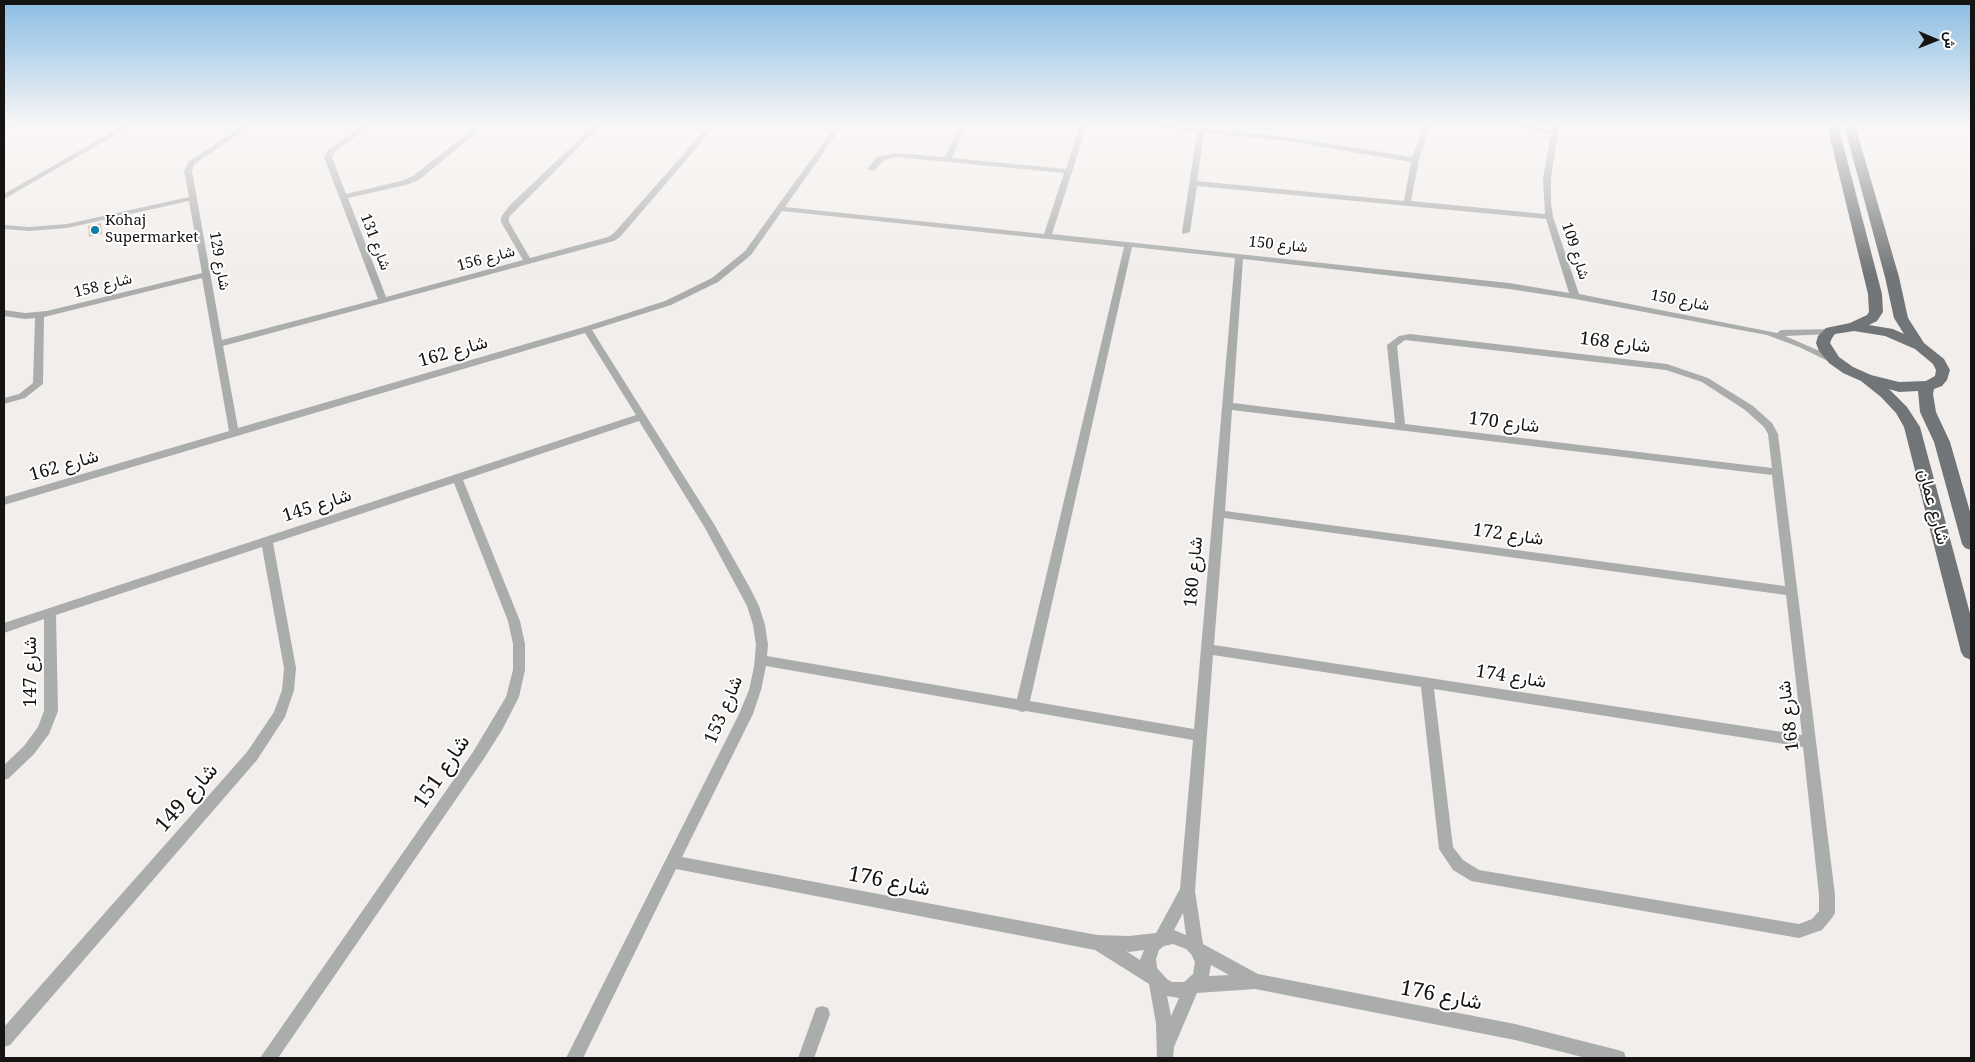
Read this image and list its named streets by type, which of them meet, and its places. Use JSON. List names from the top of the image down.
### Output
{
  "streets": {
    "main road": ["شارع عمان"],
    "street": [
      "شارع 131",
      "شارع 150",
      "شارع 109",
      "شارع 156",
      "شارع 129",
      "شارع 158",
      "شارع 168",
      "شارع 162",
      "شارع 170",
      "شارع 145",
      "شارع 172",
      "شارع 180",
      "شارع 147",
      "شارع 174",
      "شارع 153",
      "شارع 151",
      "شارع 149",
      "شارع 176"
    ]
  },
  "crossings": [
    ["شارع 131", "شارع 156"],
    ["شارع 150", "شارع 109"],
    ["شارع 150", "شارع 162"],
    ["شارع 150", "شارع 180"],
    ["شارع 156", "شارع 129"],
    ["شارع 129", "شارع 158"],
    ["شارع 129", "شارع 162"],
    ["شارع 168", "شارع 170"],
    ["شارع 168", "شارع 172"],
    ["شارع 168", "شارع 174"],
    ["شارع 162", "شارع 153"],
    ["شارع 170", "شارع 180"],
    ["شارع 145", "شارع 147"],
    ["شارع 145", "شارع 153"],
    ["شارع 145", "شارع 151"],
    ["شارع 145", "شارع 149"],
    ["شارع 172", "شارع 180"],
    ["شارع 180", "شارع 174"],
    ["شارع 180", "شارع 176"],
    ["شارع 153", "شارع 176"]
  ],
  "places": ["Kohaj Supermarket"],
  "north": "right"
}
